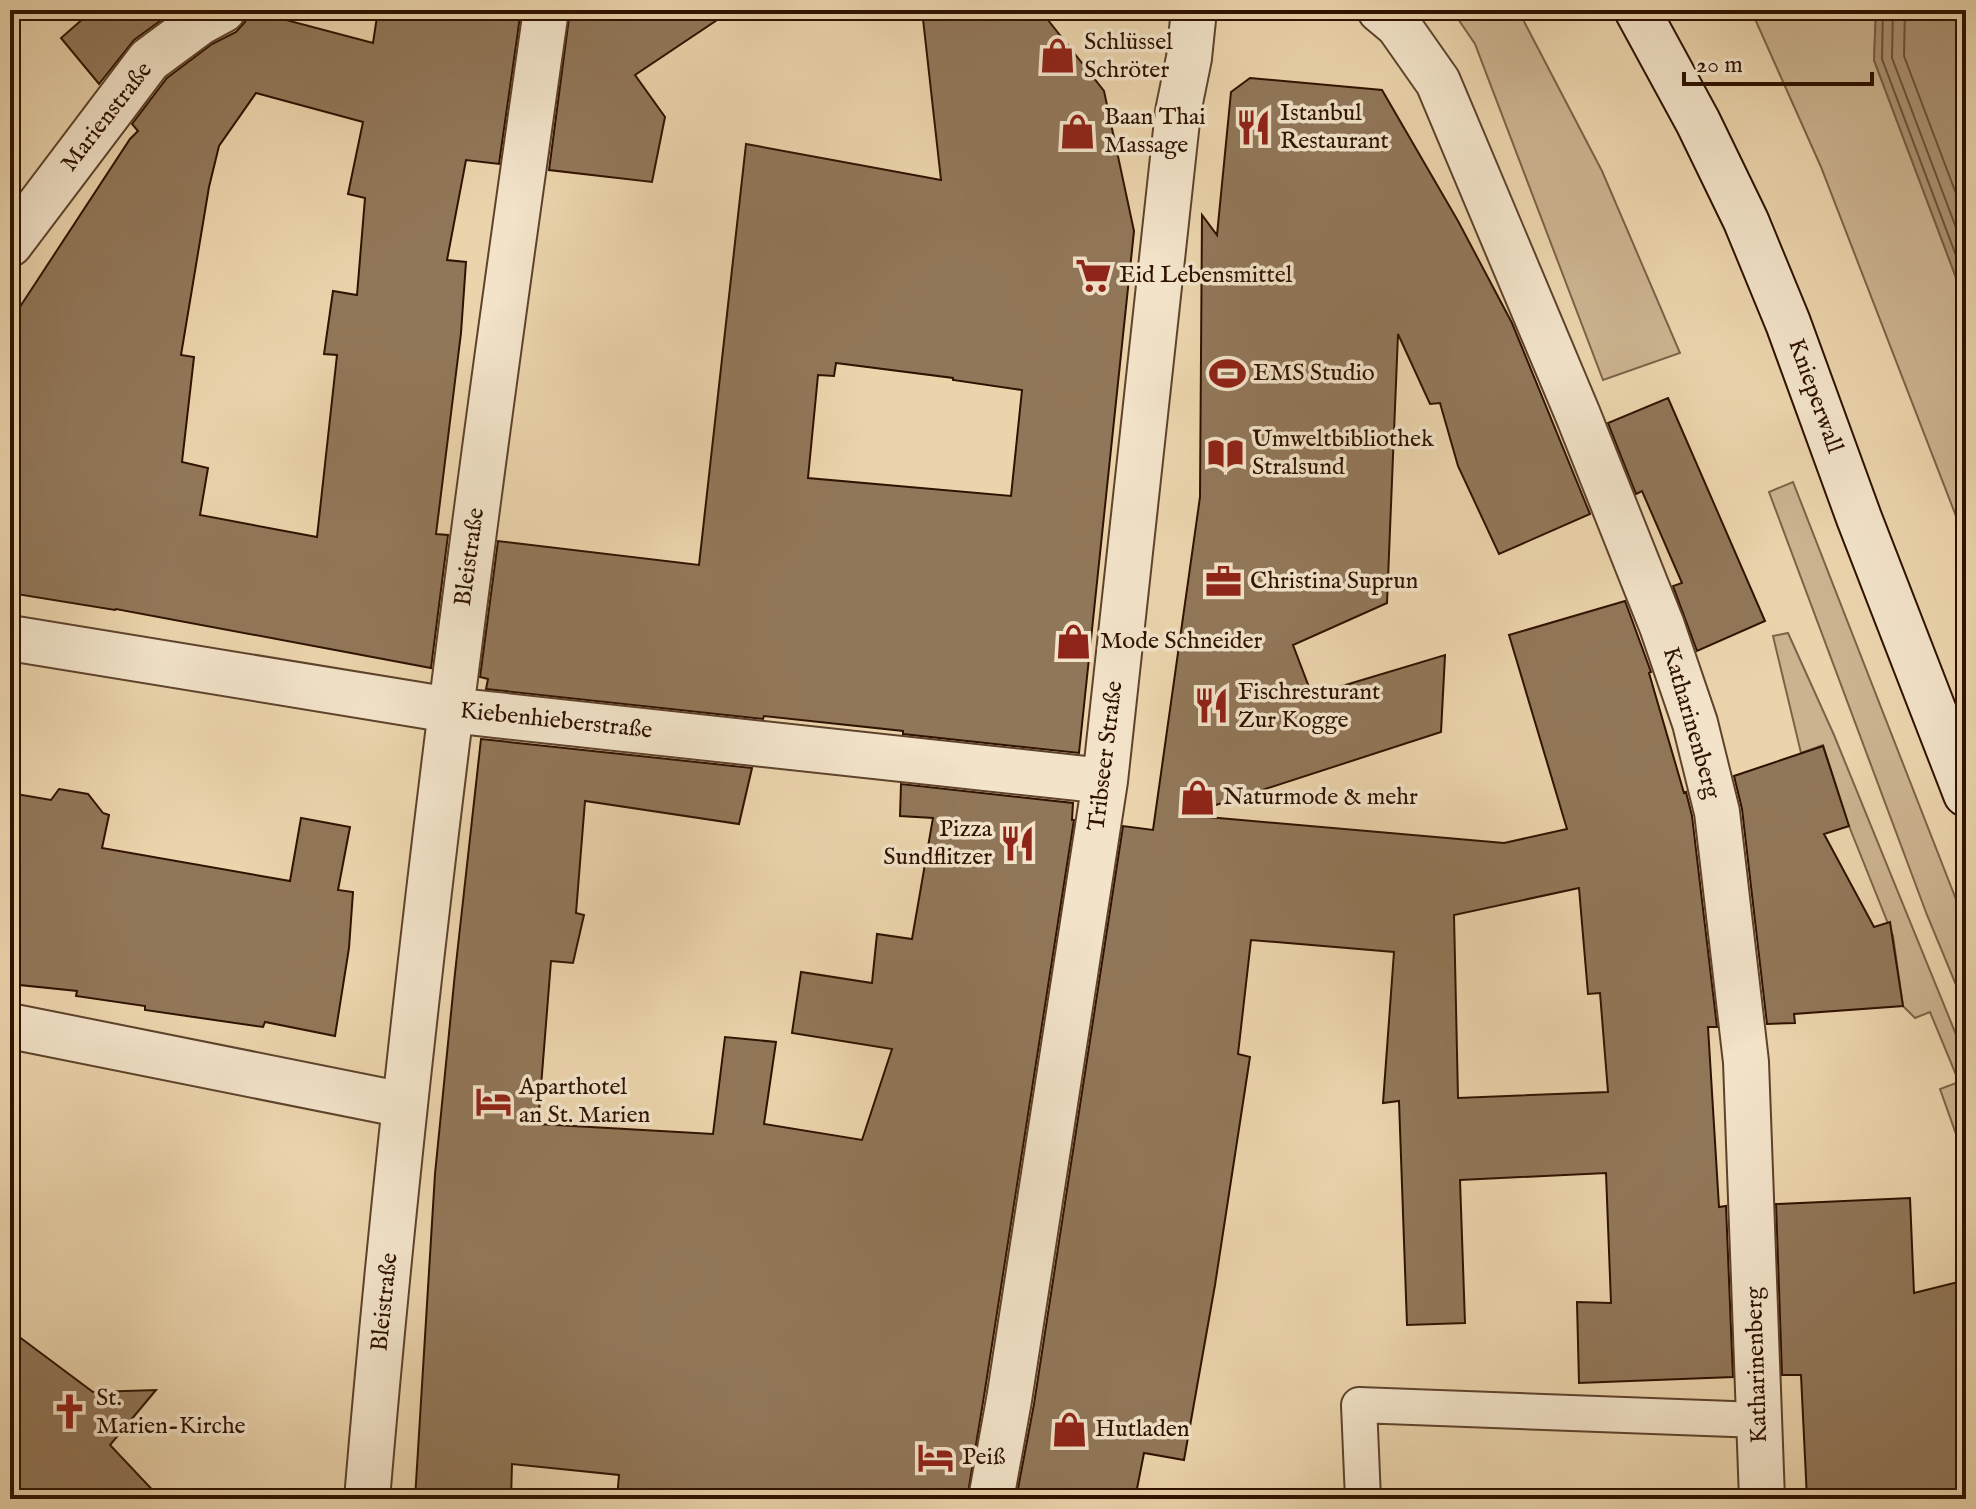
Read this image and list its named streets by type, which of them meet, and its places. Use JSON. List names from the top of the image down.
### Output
{
  "streets": {
    "street": [
      "Marienstraße",
      "Knieperwall",
      "Bleistraße",
      "Kiebenhieberstraße",
      "Katharinenberg",
      "Tribseer Straße"
    ]
  },
  "crossings": [
    ["Bleistraße", "Kiebenhieberstraße"],
    ["Kiebenhieberstraße", "Tribseer Straße"]
  ],
  "places": {
    "shop": [
      "Schlüssel Schröter",
      "Baan Thai Massage",
      "Mode Schneider",
      "Naturmode & mehr",
      "Hutladen"
    ],
    "restaurant": ["Istanbul Restaurant", "Fischresturant Zur Kogge", "Pizza Sundflitzer"],
    "supermarket": ["Eid Lebensmittel"],
    "sports": ["EMS Studio"],
    "library": ["Umweltbibliothek Stralsund"],
    "office": ["Christina Suprun"],
    "hotel": ["Aparthotel an St. Marien", "Peiß"],
    "church": ["St. Marien-Kirche"]
  },
  "scale_bar": "20 m"
}
